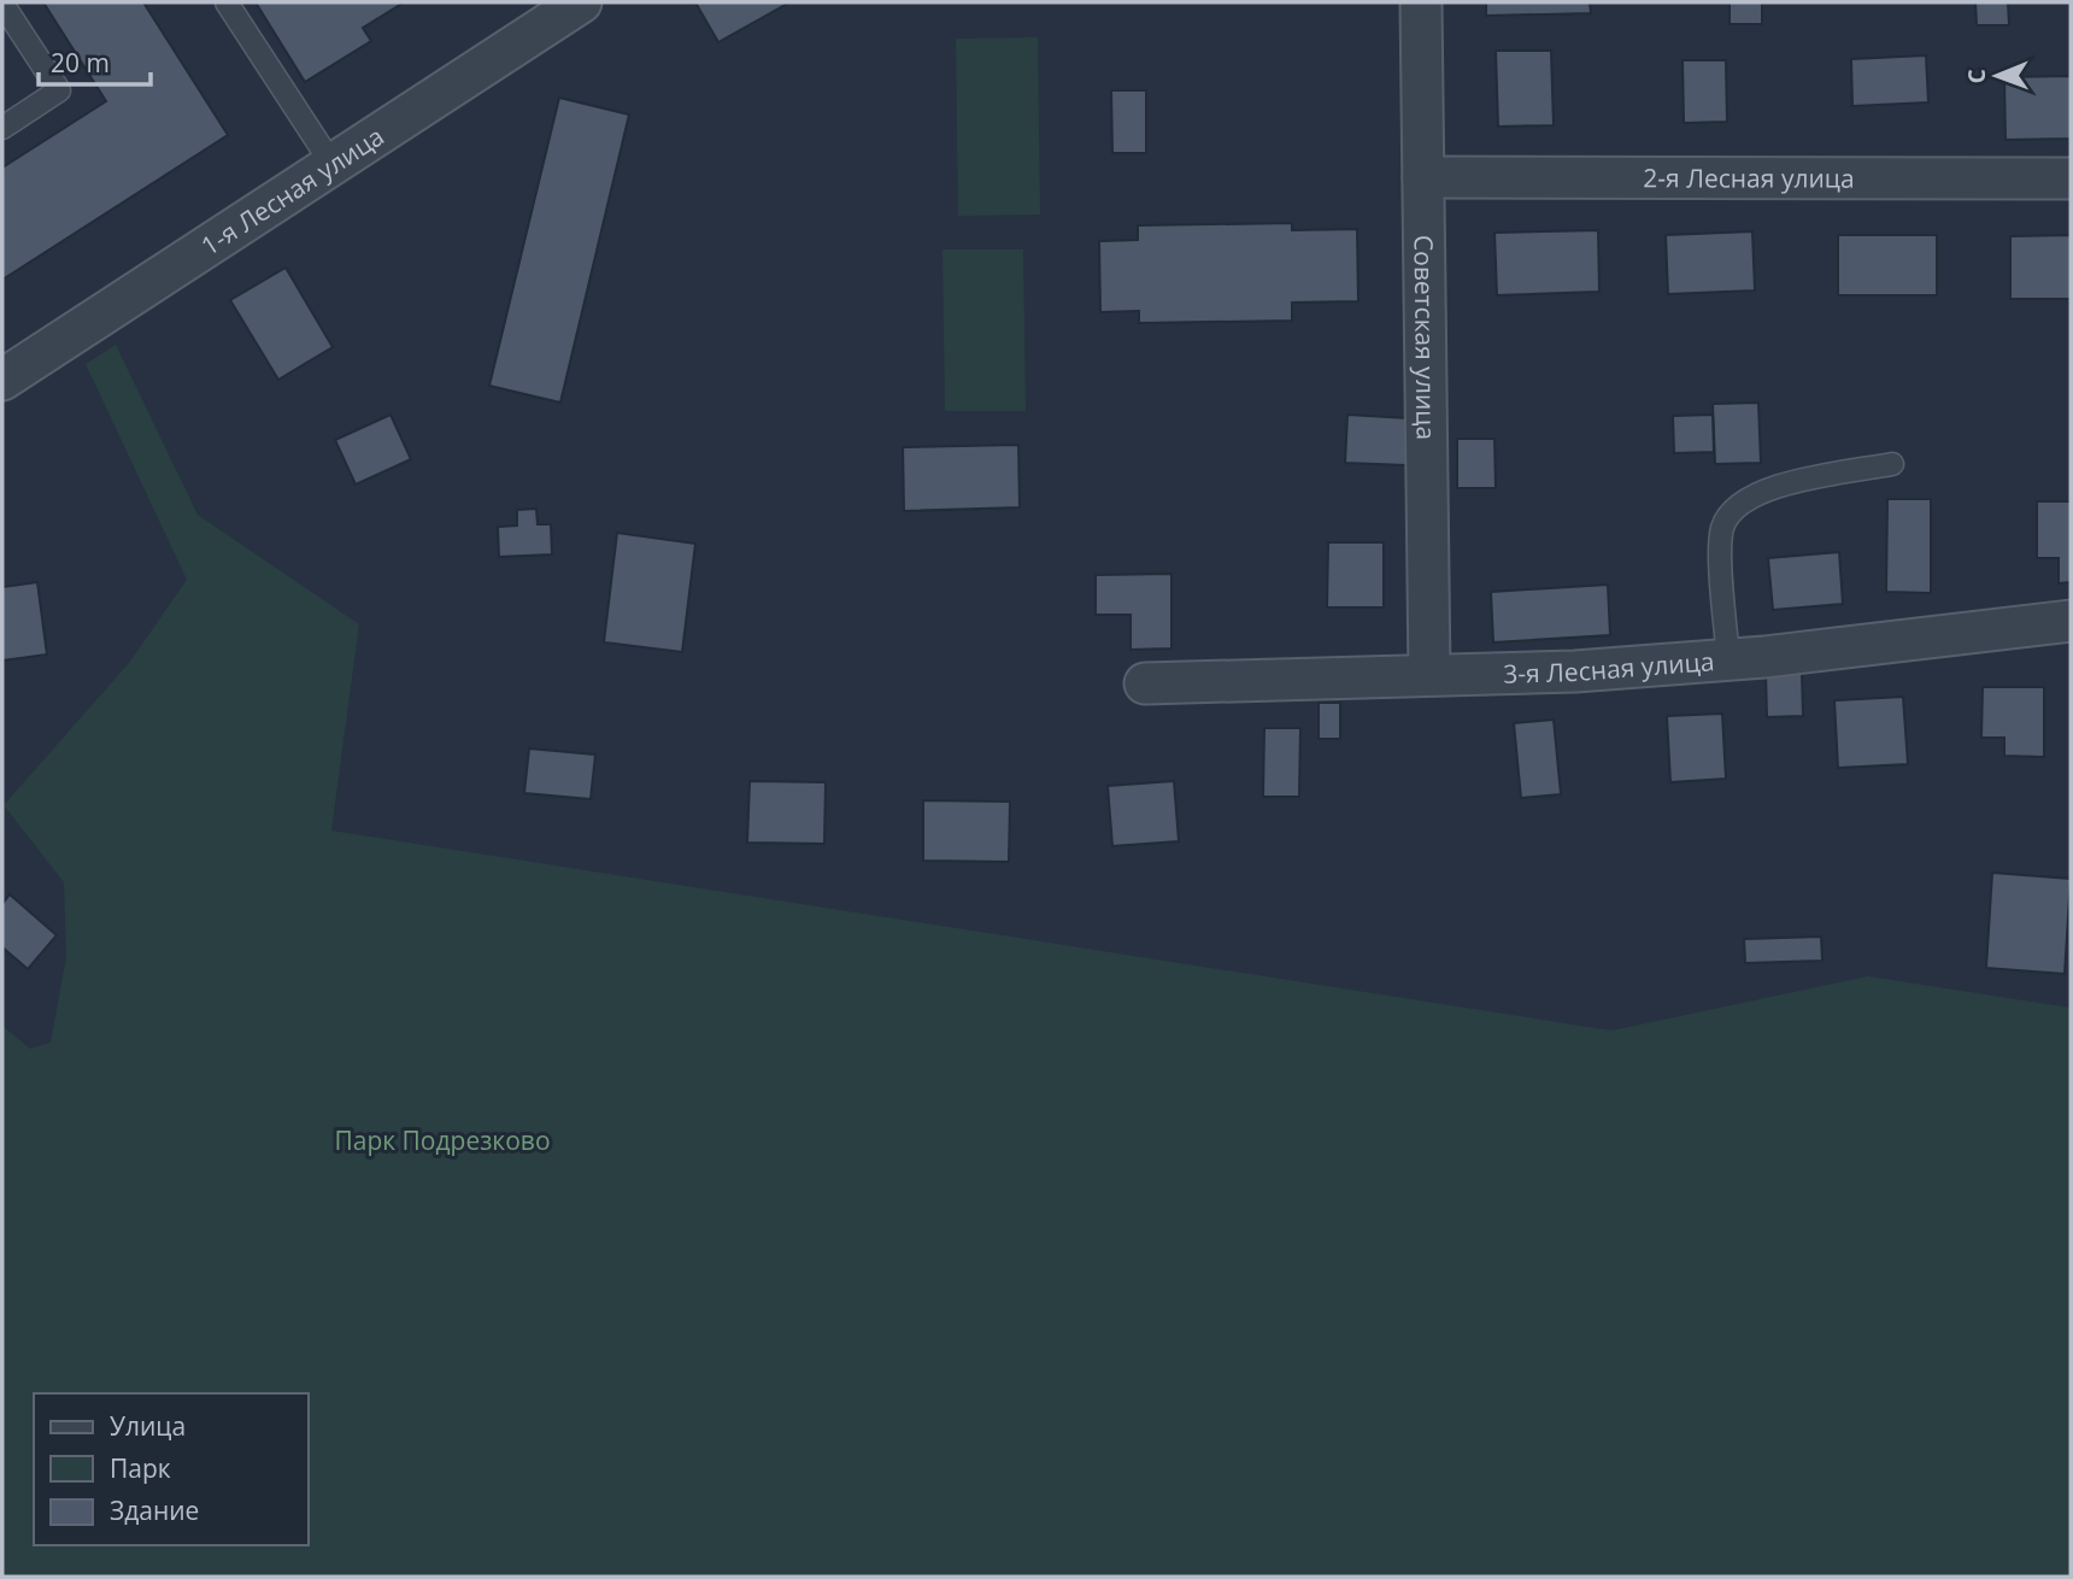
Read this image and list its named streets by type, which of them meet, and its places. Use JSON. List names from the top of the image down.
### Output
{
  "streets": {
    "street": [
      "2-я Лесная улица",
      "1-я Лесная улица",
      "Советская улица",
      "3-я Лесная улица"
    ]
  },
  "crossings": [
    ["2-я Лесная улица", "Советская улица"],
    ["Советская улица", "3-я Лесная улица"]
  ],
  "parks": ["Парк Подрезково"],
  "legend": ["Улица", "Парк", "Здание"],
  "scale_bar": "20 m",
  "north": "left"
}
